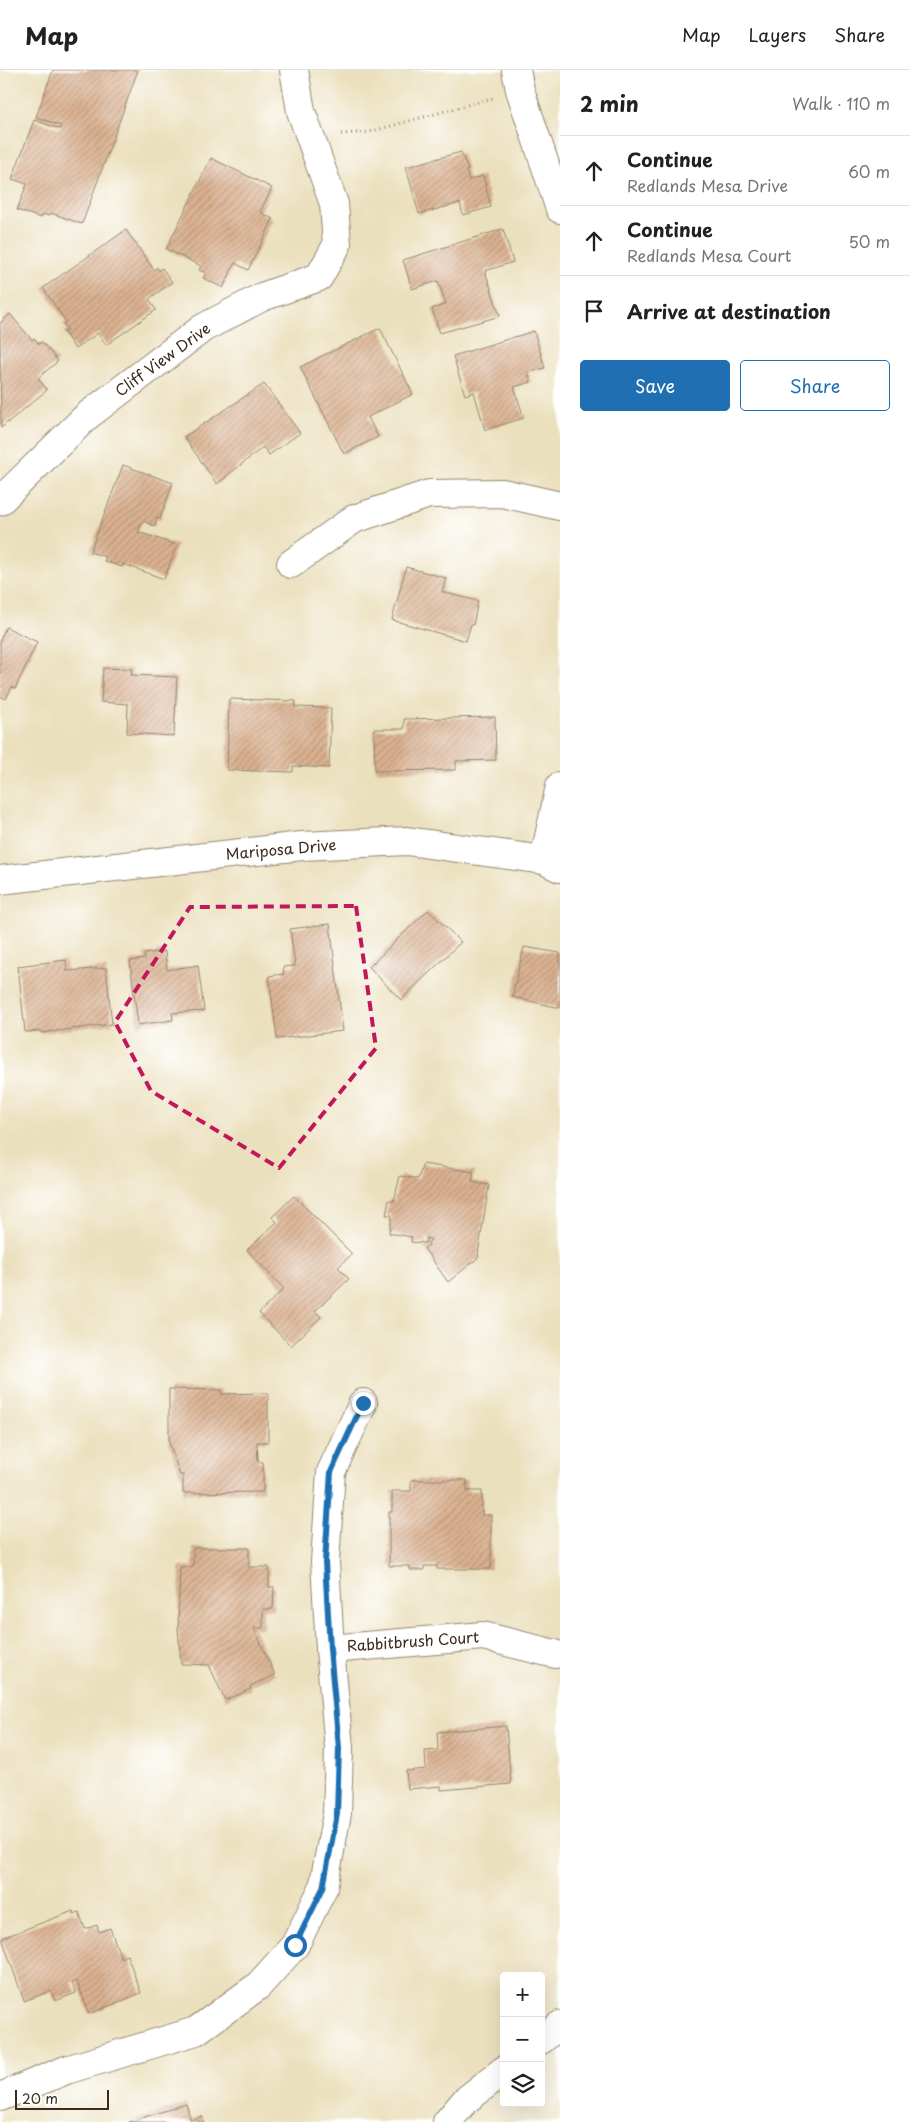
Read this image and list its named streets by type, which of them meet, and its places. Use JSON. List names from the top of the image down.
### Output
{
  "streets": {
    "street": ["Cliff View Drive", "Mariposa Drive", "Rabbitbrush Court"]
  },
  "scale_bar": "20 m",
  "page": {
    "header": "Map",
    "nav": ["Map", "Layers", "Share"],
    "heading": ["2 min", "Walk · 110 m"],
    "list": [
      ["Continue", "Redlands Mesa Drive", "60 m"],
      ["Continue", "Redlands Mesa Court", "50 m"],
      "Arrive at destination"
    ],
    "buttons": ["Save", "Share"],
    "map_buttons": ["+", "−"],
    "scale": "20 m"
  }
}
